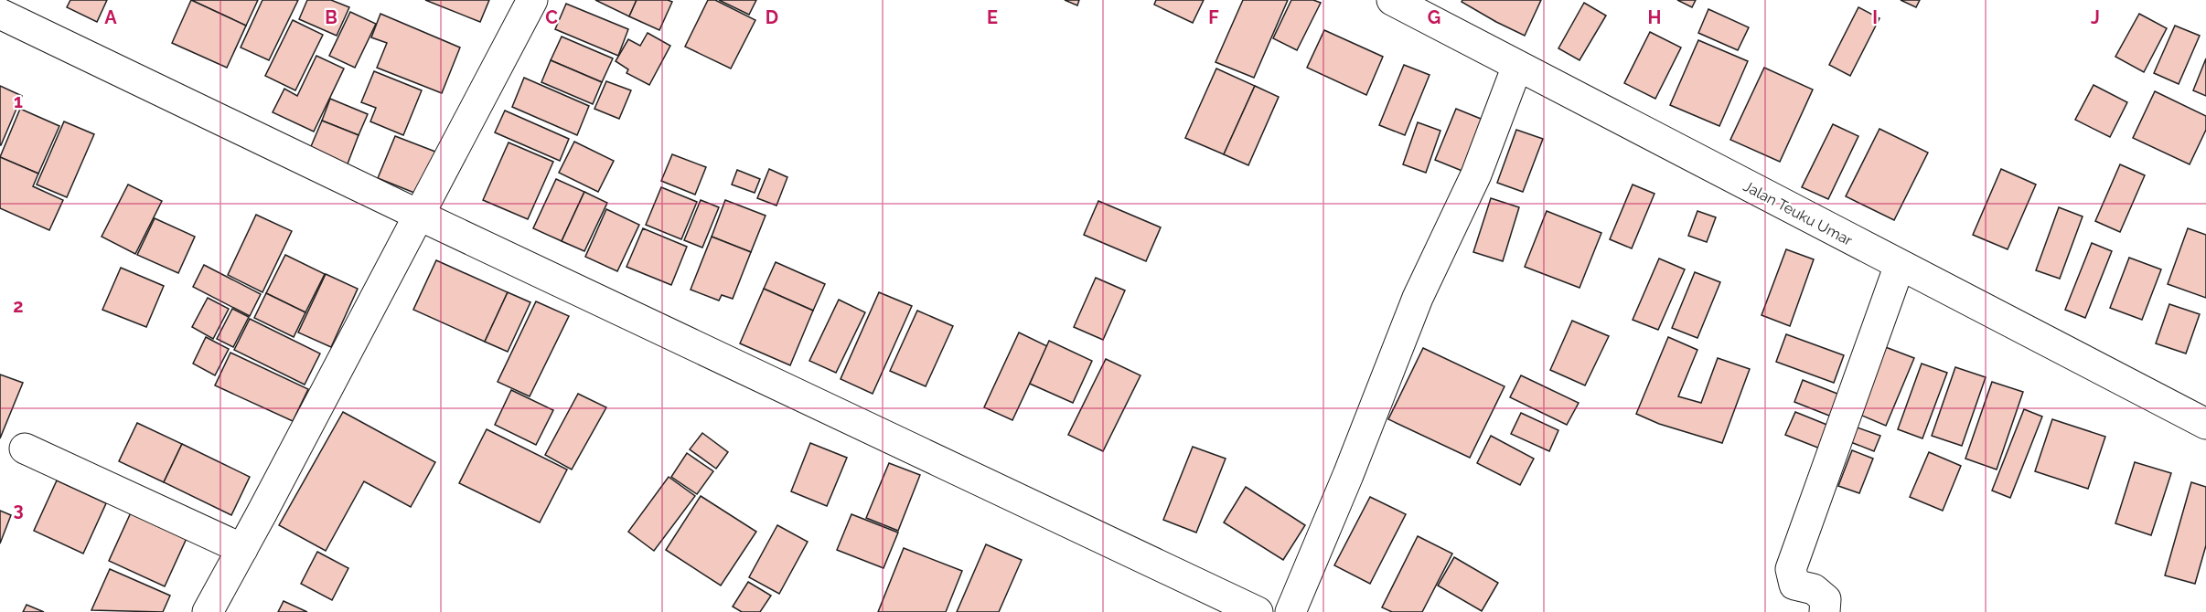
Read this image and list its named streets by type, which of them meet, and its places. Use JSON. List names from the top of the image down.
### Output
{
  "streets": {
    "street": ["Jalan Teuku Umar"]
  },
  "grid": {
    "columns": [
      "A",
      "B",
      "C",
      "D",
      "E",
      "F",
      "G",
      "H",
      "I",
      "J"
    ],
    "rows": ["1", "2", "3"]
  }
}
